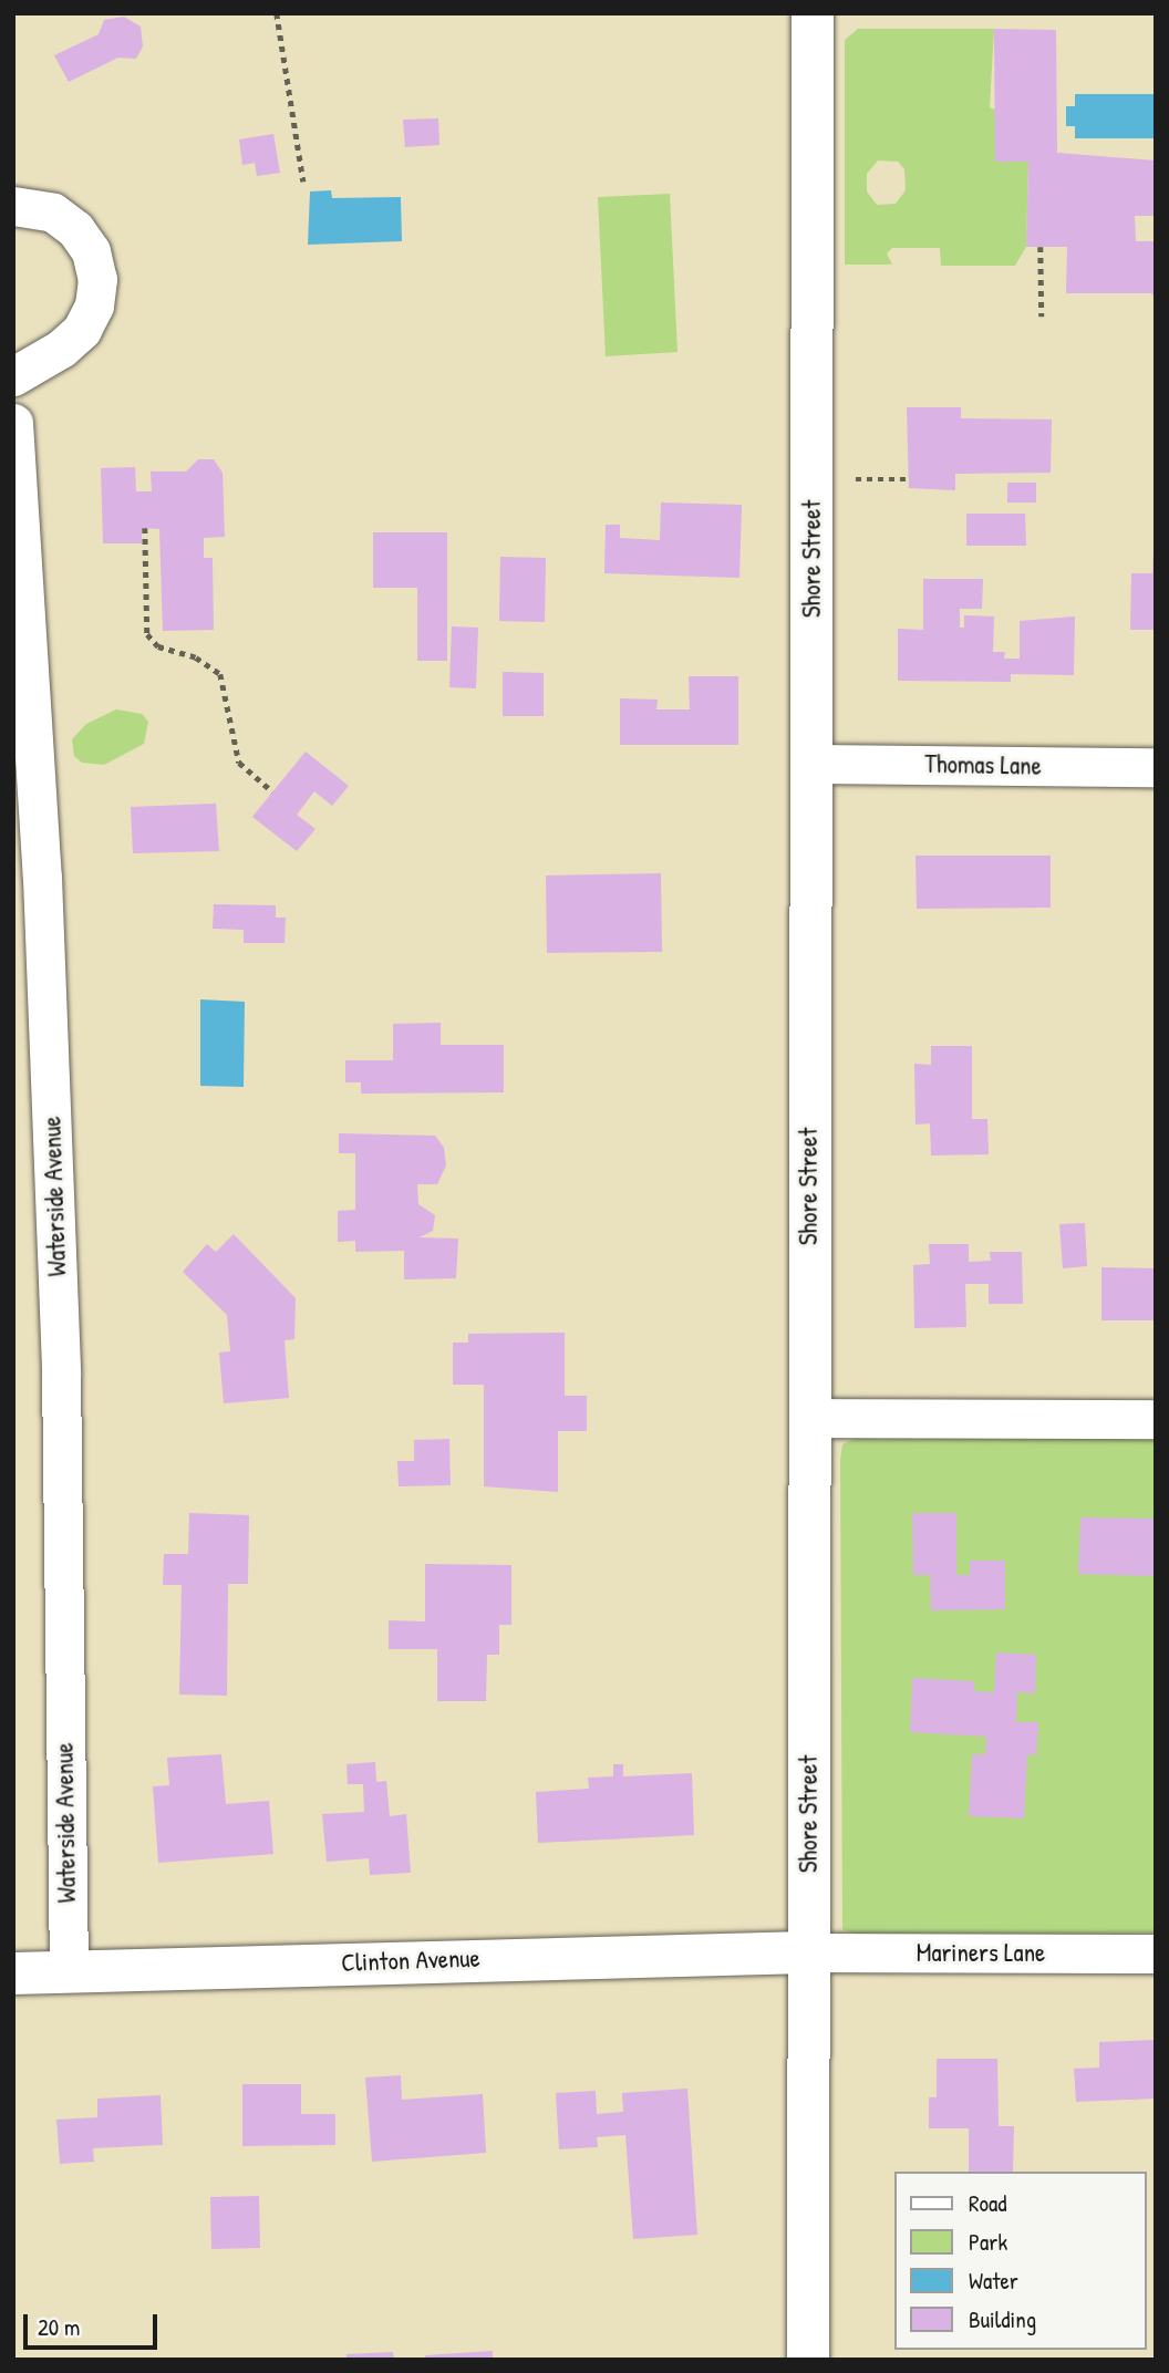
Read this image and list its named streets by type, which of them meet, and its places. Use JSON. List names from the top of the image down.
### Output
{
  "streets": {
    "main road": ["Shore Street", "Clinton Avenue"],
    "street": ["Thomas Lane", "Waterside Avenue", "Mariners Lane"]
  },
  "crossings": [
    ["Shore Street", "Thomas Lane"],
    ["Shore Street", "Mariners Lane"],
    ["Shore Street", "Clinton Avenue"],
    ["Waterside Avenue", "Clinton Avenue"],
    ["Mariners Lane", "Clinton Avenue"]
  ],
  "legend": [
    "Road",
    "Park",
    "Water",
    "Building"
  ],
  "scale_bar": "20 m"
}
